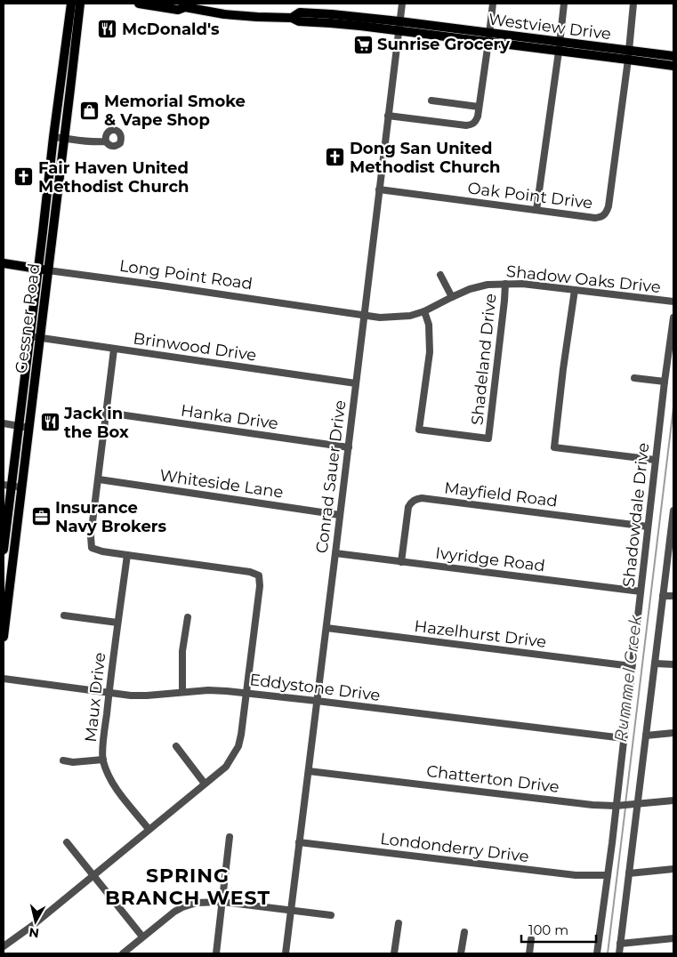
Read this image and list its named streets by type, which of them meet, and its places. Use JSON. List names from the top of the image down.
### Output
{
  "streets": {
    "main road": ["Westview Drive", "Long Point Road", "Gessner Road"],
    "street": [
      "Oak Point Drive",
      "Shadow Oaks Drive",
      "Brinwood Drive",
      "Shadeland Drive",
      "Hanka Drive",
      "Conrad Sauer Drive",
      "Whiteside Lane",
      "Mayfield Road",
      "Shadowdale Drive",
      "Ivyridge Road",
      "Hazelhurst Drive",
      "Eddystone Drive",
      "Maux Drive",
      "Chatterton Drive",
      "Londonderry Drive"
    ]
  },
  "crossings": [
    ["Westview Drive", "Oak Point Drive"],
    ["Westview Drive", "Conrad Sauer Drive"],
    ["Oak Point Drive", "Conrad Sauer Drive"],
    ["Long Point Road", "Shadow Oaks Drive"],
    ["Long Point Road", "Gessner Road"],
    ["Long Point Road", "Conrad Sauer Drive"],
    ["Shadow Oaks Drive", "Shadeland Drive"],
    ["Shadow Oaks Drive", "Conrad Sauer Drive"],
    ["Gessner Road", "Brinwood Drive"],
    ["Brinwood Drive", "Conrad Sauer Drive"],
    ["Hanka Drive", "Conrad Sauer Drive"],
    ["Conrad Sauer Drive", "Whiteside Lane"],
    ["Conrad Sauer Drive", "Ivyridge Road"],
    ["Conrad Sauer Drive", "Hazelhurst Drive"],
    ["Conrad Sauer Drive", "Eddystone Drive"],
    ["Conrad Sauer Drive", "Chatterton Drive"],
    ["Conrad Sauer Drive", "Londonderry Drive"],
    ["Mayfield Road", "Shadowdale Drive"],
    ["Mayfield Road", "Ivyridge Road"],
    ["Shadowdale Drive", "Ivyridge Road"],
    ["Shadowdale Drive", "Hazelhurst Drive"],
    ["Shadowdale Drive", "Eddystone Drive"],
    ["Shadowdale Drive", "Chatterton Drive"],
    ["Shadowdale Drive", "Londonderry Drive"],
    ["Eddystone Drive", "Maux Drive"]
  ],
  "districts": ["SPRING BRANCH WEST"],
  "water": ["Rummel Creek"],
  "places": {
    "restaurant": ["McDonald's", "Jack in the Box"],
    "supermarket": ["Sunrise Grocery"],
    "shop": ["Memorial Smoke & Vape Shop"],
    "church": ["Dong San United Methodist Church", "Fair Haven United Methodist Church"],
    "office": ["Insurance Navy Brokers"]
  },
  "scale_bar": "100 m",
  "north": "bottom"
}
